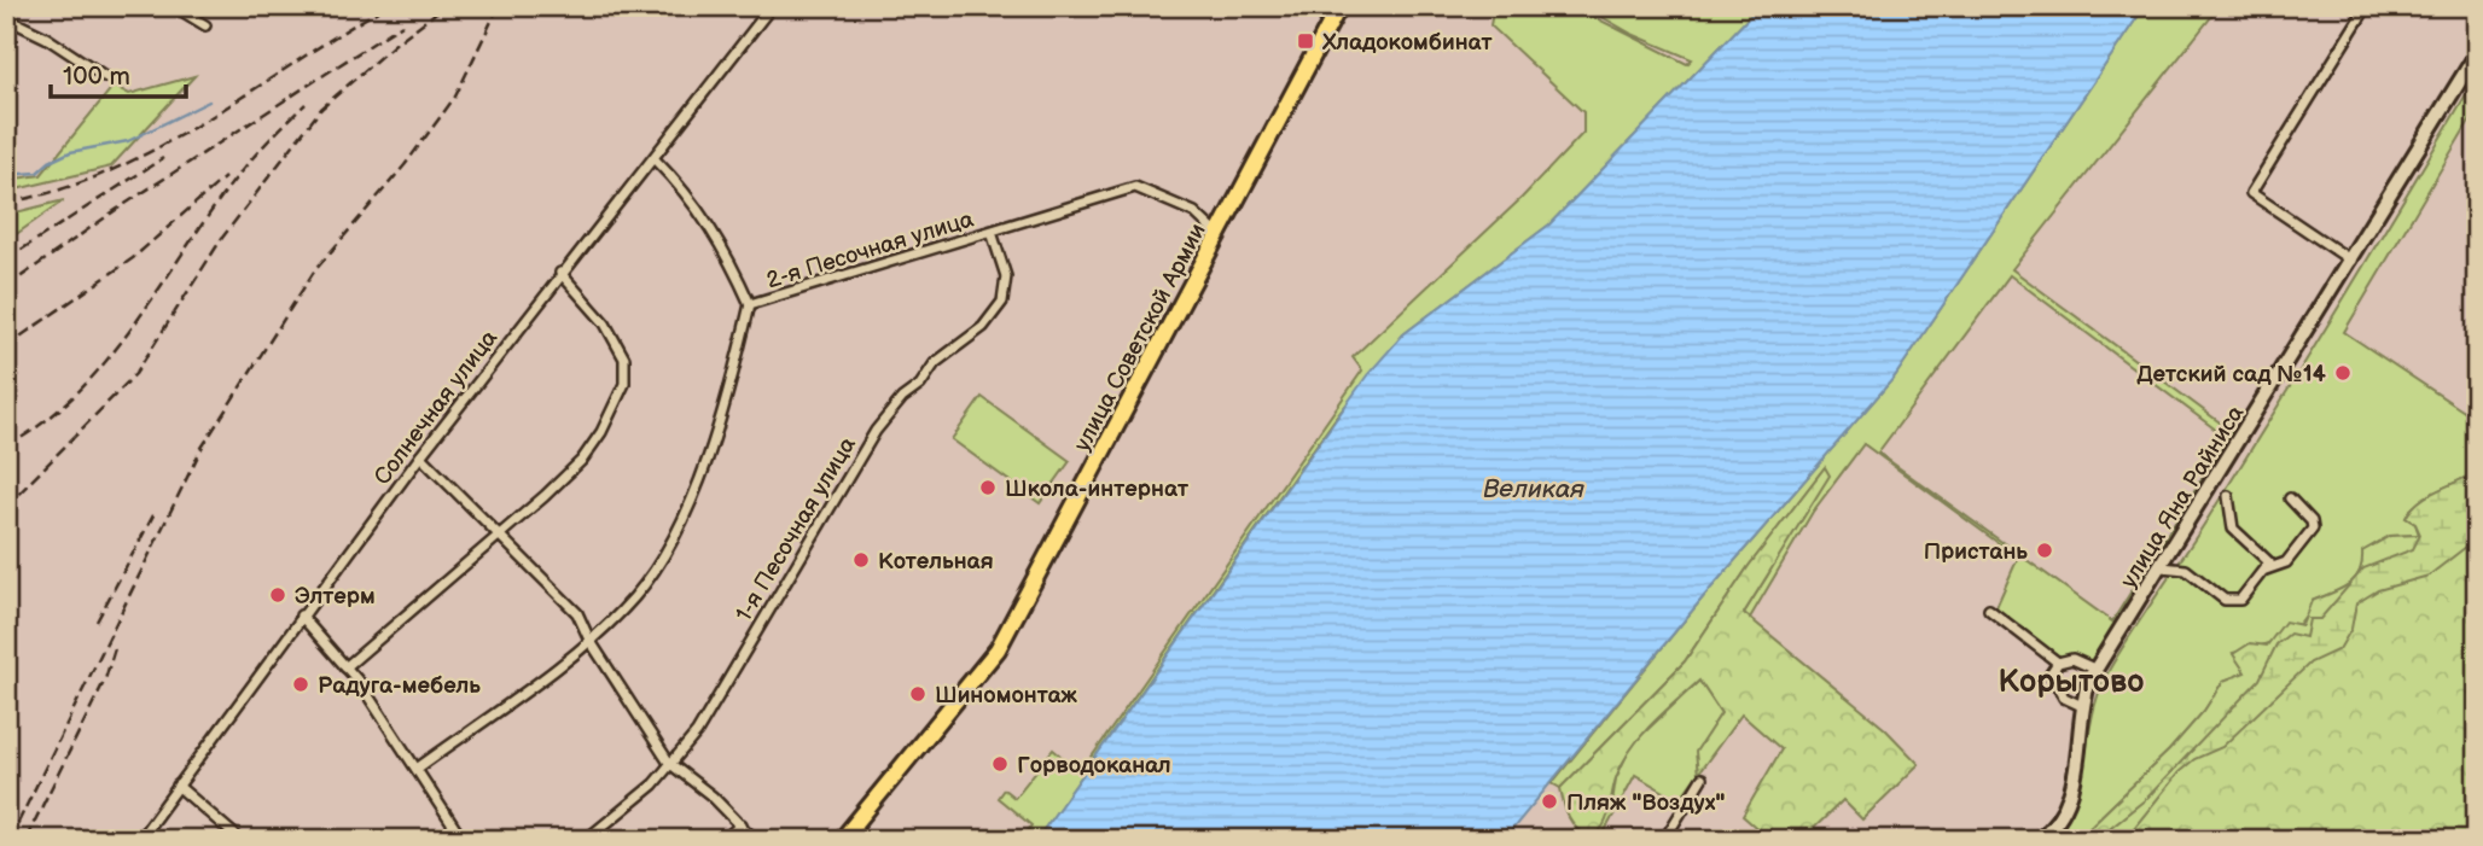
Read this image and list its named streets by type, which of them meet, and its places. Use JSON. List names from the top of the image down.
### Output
{
  "streets": {
    "main road": ["улица Советской Армии"],
    "street": [
      "2-я Песочная улица",
      "Солнечная улица",
      "улица Яна Райниса",
      "1-я Песочная улица"
    ]
  },
  "crossings": [
    ["2-я Песочная улица", "улица Советской Армии"],
    ["2-я Песочная улица", "1-я Песочная улица"]
  ],
  "districts": ["Корытово"],
  "water": ["Великая"],
  "places": {
    "transit": ["Хладокомбинат"],
    "other": [
      "Детский сад №14",
      "Школа-интернат",
      "Пристань",
      "Котельная",
      "Элтерм",
      "Радуга-мебель",
      "Шиномонтаж",
      "Горводоканал",
      "Пляж \"Воздух\""
    ]
  },
  "scale_bar": "100 m"
}
